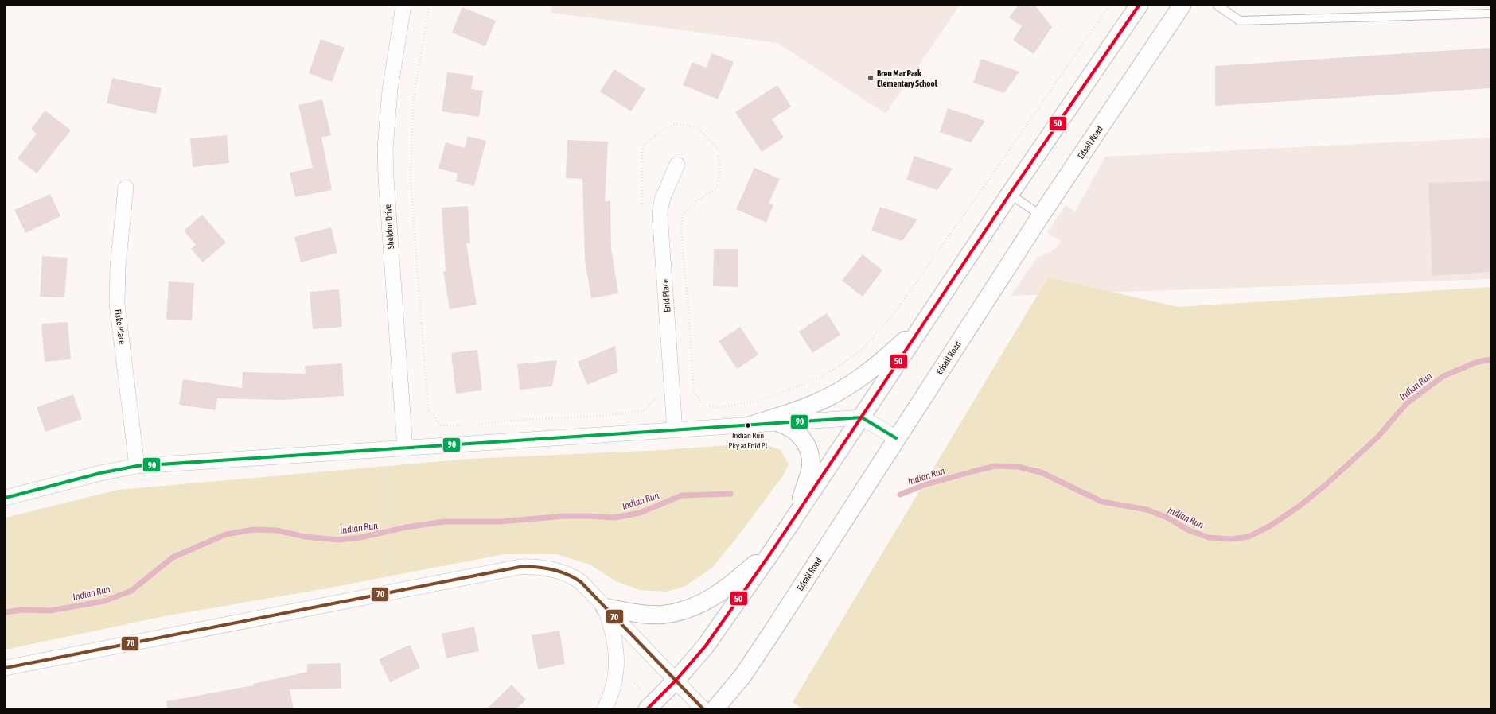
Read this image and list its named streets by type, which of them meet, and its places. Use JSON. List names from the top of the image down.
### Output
{
  "streets": {
    "main road": ["Edsall Road"],
    "street": ["Sheldon Drive", "Enid Place", "Fiske Place"]
  },
  "water": ["Indian Run"],
  "places": ["Bren Mar Park Elementary School", "Indian Run Pky at Enid Pl"],
  "lines": ["transit line 50", "transit line 90", "transit line 70"]
}
